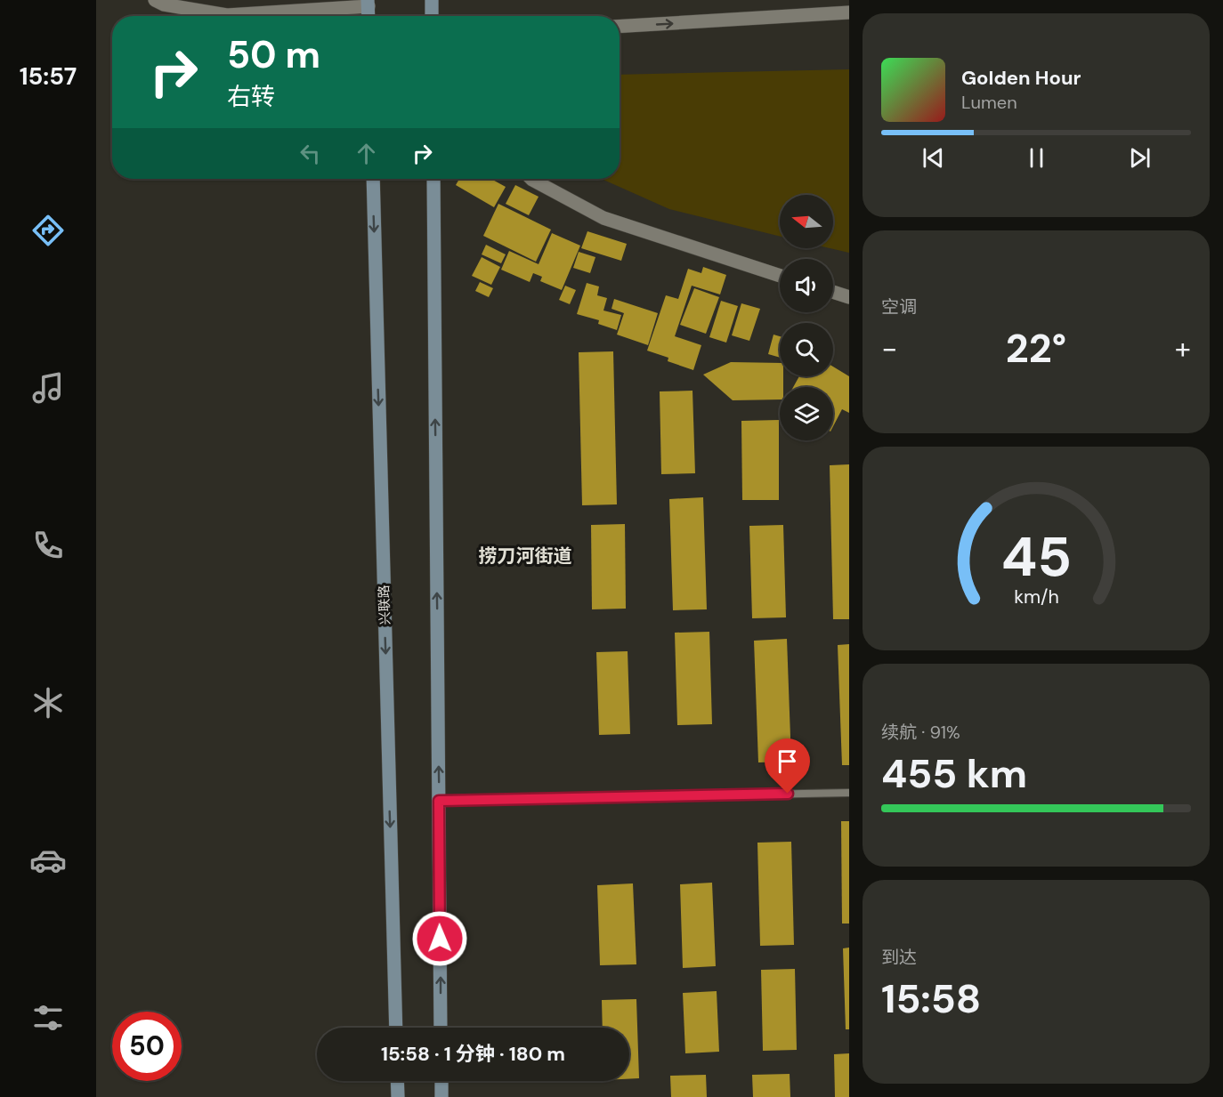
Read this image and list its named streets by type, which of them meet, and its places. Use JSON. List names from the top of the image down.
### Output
{
  "streets": {
    "main road": ["兴联路"]
  },
  "districts": ["捞刀河街道"],
  "north": "left",
  "page": {
    "tabs": "15:57",
    "turn": ["50 m", "右转"],
    "song": ["Golden Hour", "Lumen"],
    "tile": [
      "空调",
      ["续航 · 91%", "455 km"],
      ["到达", "15:58"]
    ],
    "heat": ["−", "22°", "+"],
    "limit": "50",
    "trip": "15:58 · 1 分钟 · 180 m",
    "gauge": ["45", "km/h"]
  }
}
